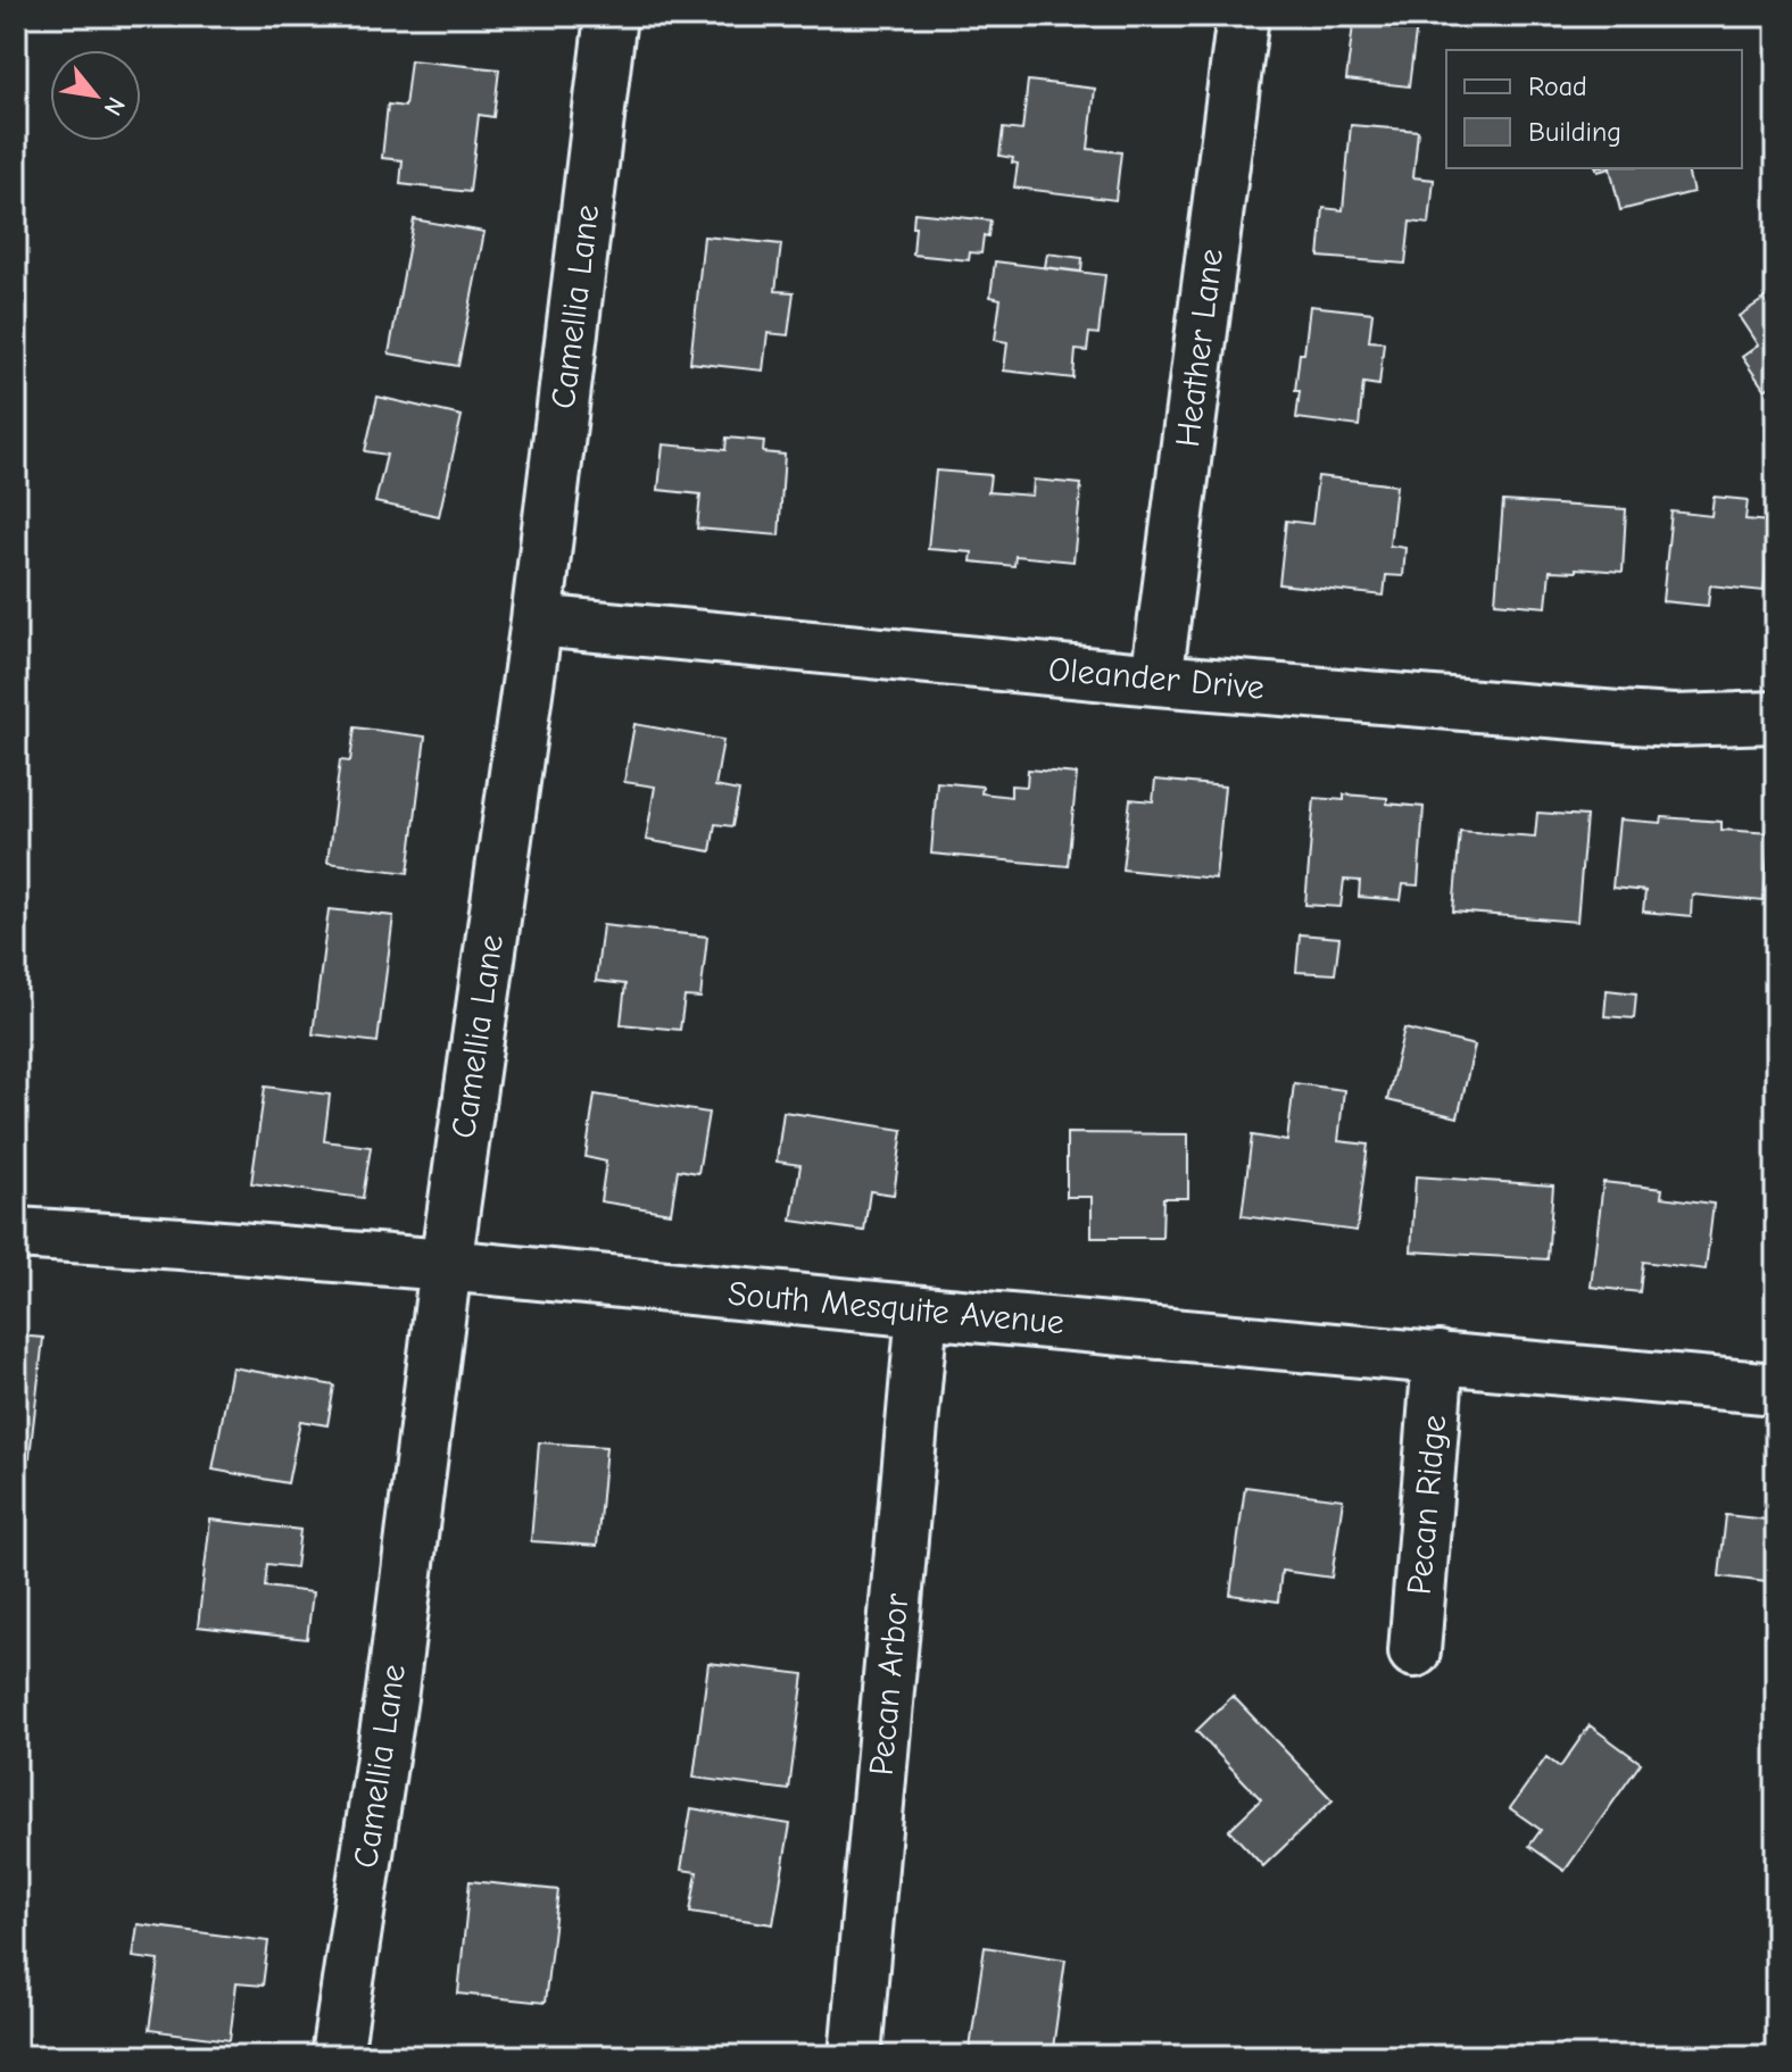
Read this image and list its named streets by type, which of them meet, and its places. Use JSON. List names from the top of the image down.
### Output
{
  "streets": {
    "street": [
      "Camellia Lane",
      "Heather Lane",
      "Oleander Drive",
      "South Mesquite Avenue",
      "Pecan Ridge",
      "Pecan Arbor"
    ]
  },
  "crossings": [
    ["Camellia Lane", "Oleander Drive"],
    ["Camellia Lane", "South Mesquite Avenue"],
    ["Heather Lane", "Oleander Drive"],
    ["South Mesquite Avenue", "Pecan Ridge"],
    ["South Mesquite Avenue", "Pecan Arbor"]
  ],
  "legend": ["Road", "Building"],
  "north": "bottom right"
}
